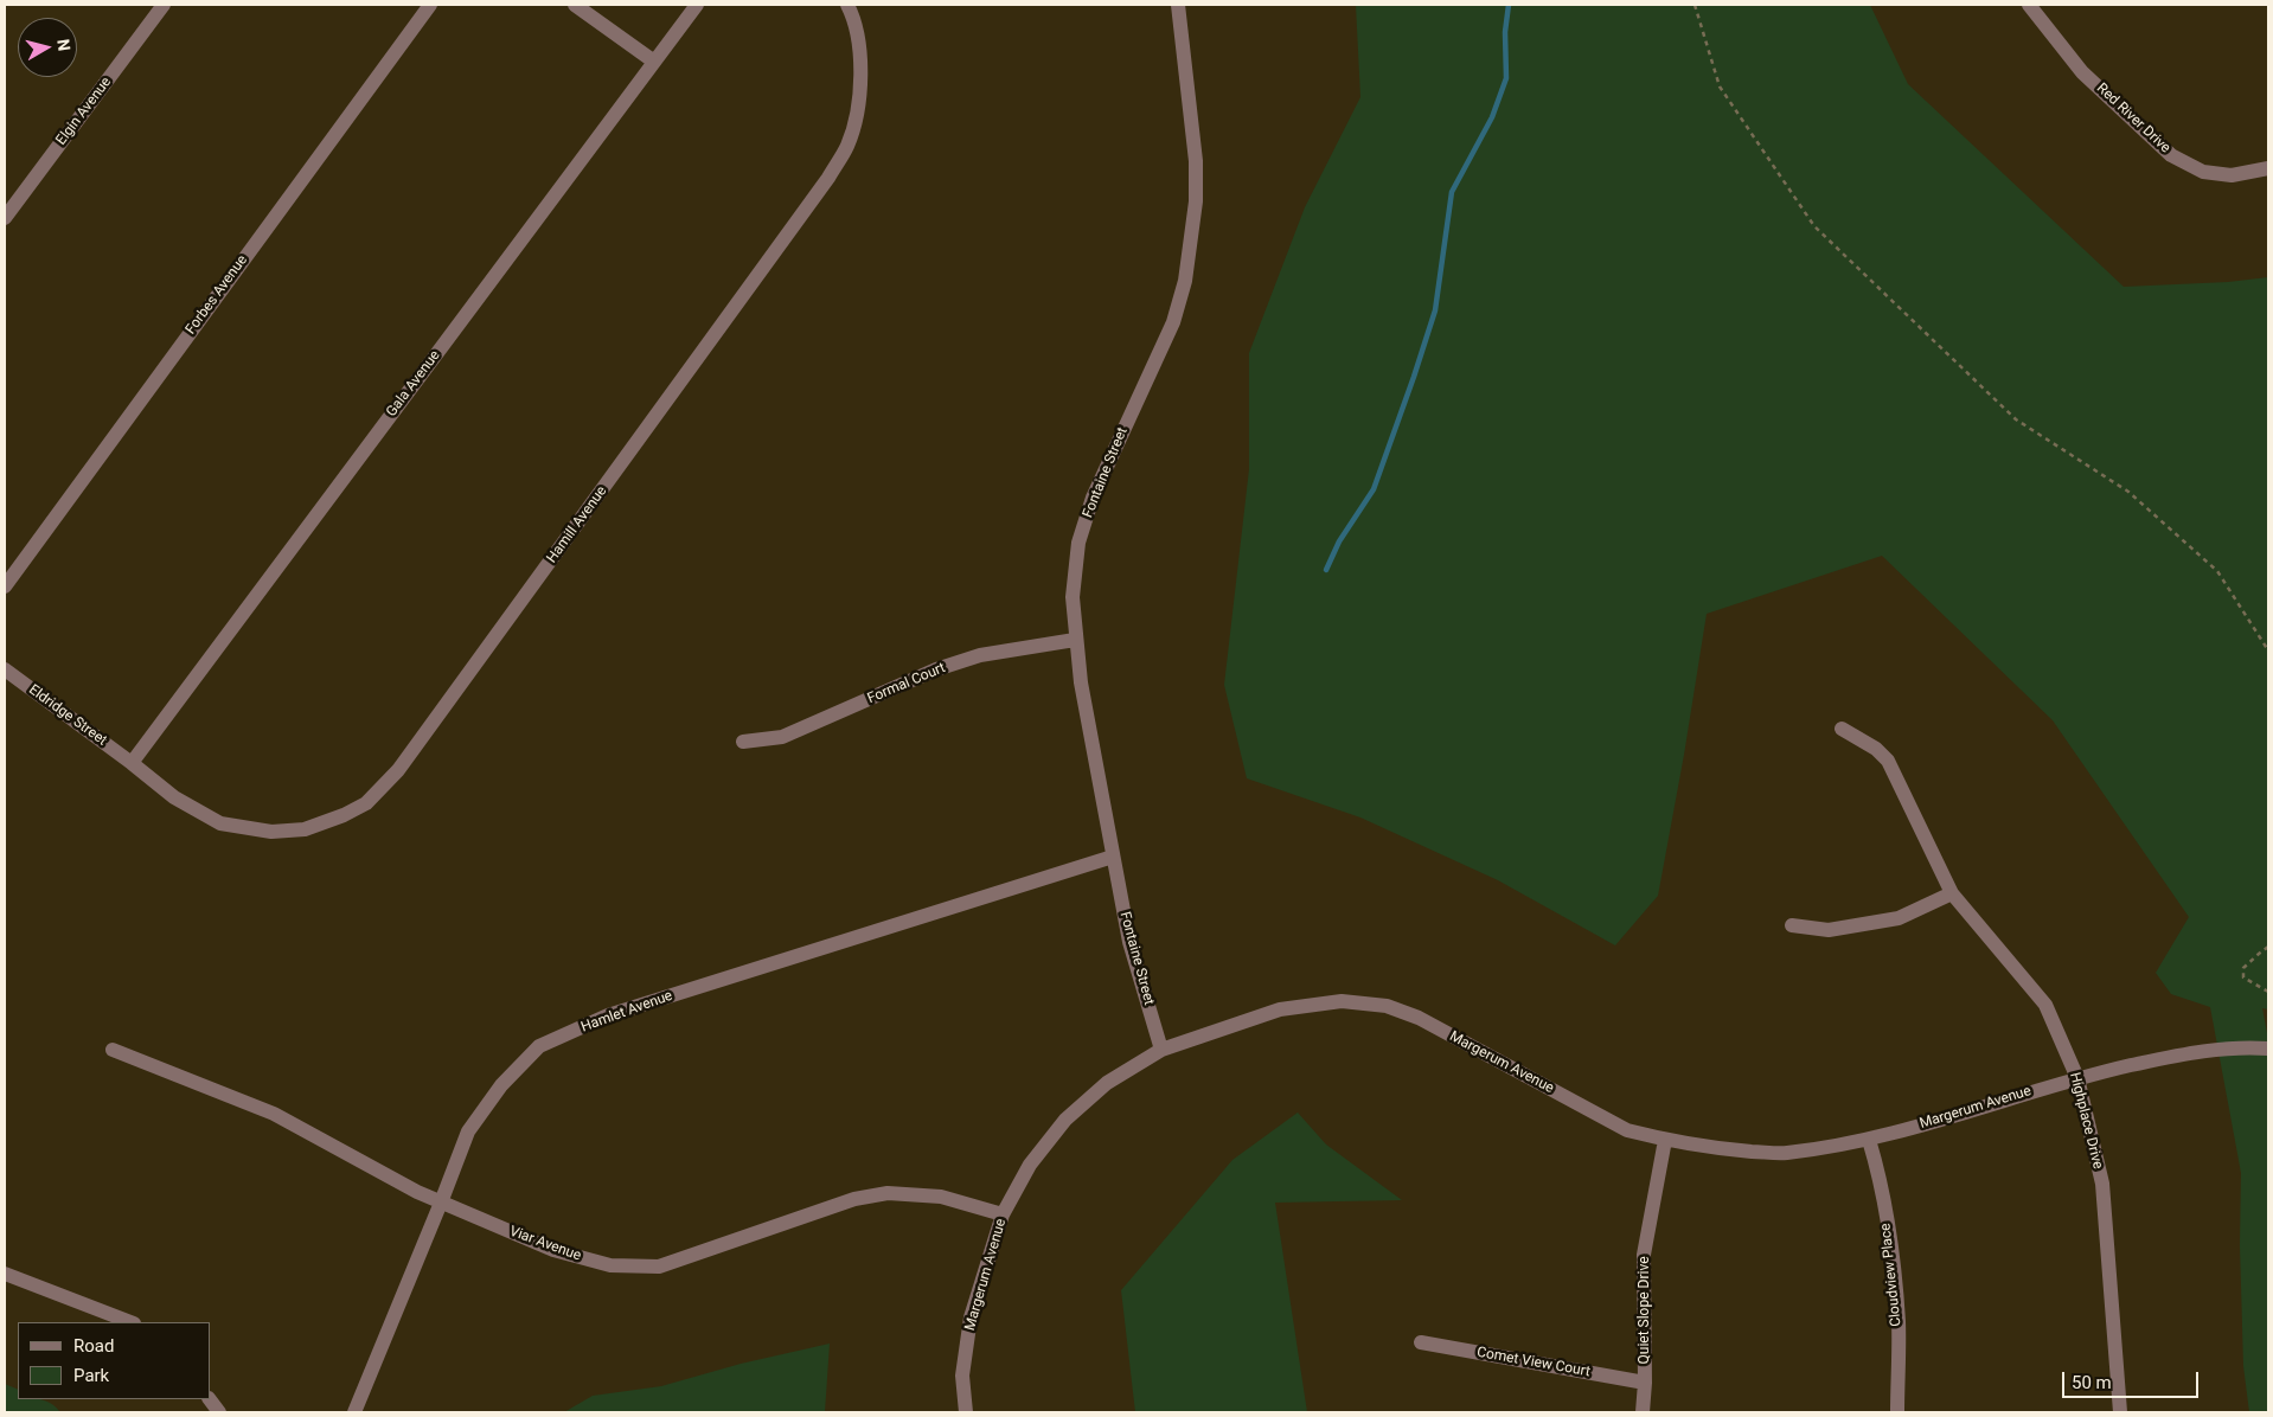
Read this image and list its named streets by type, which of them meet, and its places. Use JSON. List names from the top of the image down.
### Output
{
  "streets": {
    "street": [
      "Elgin Avenue",
      "Red River Drive",
      "Forbes Avenue",
      "Gala Avenue",
      "Fontaine Street",
      "Hamill Avenue",
      "Formal Court",
      "Eldridge Street",
      "Hamlet Avenue",
      "Margerum Avenue",
      "Highplace Drive",
      "Viar Avenue",
      "Cloudview Place",
      "Quiet Slope Drive",
      "Comet View Court"
    ]
  },
  "crossings": [
    ["Gala Avenue", "Hamill Avenue"],
    ["Gala Avenue", "Eldridge Street"],
    ["Fontaine Street", "Formal Court"],
    ["Fontaine Street", "Hamlet Avenue"],
    ["Fontaine Street", "Margerum Avenue"],
    ["Hamill Avenue", "Eldridge Street"],
    ["Hamlet Avenue", "Viar Avenue"],
    ["Margerum Avenue", "Highplace Drive"],
    ["Margerum Avenue", "Viar Avenue"],
    ["Margerum Avenue", "Cloudview Place"],
    ["Margerum Avenue", "Quiet Slope Drive"],
    ["Quiet Slope Drive", "Comet View Court"]
  ],
  "legend": ["Road", "Park"],
  "scale_bar": "50 m",
  "north": "right"
}
